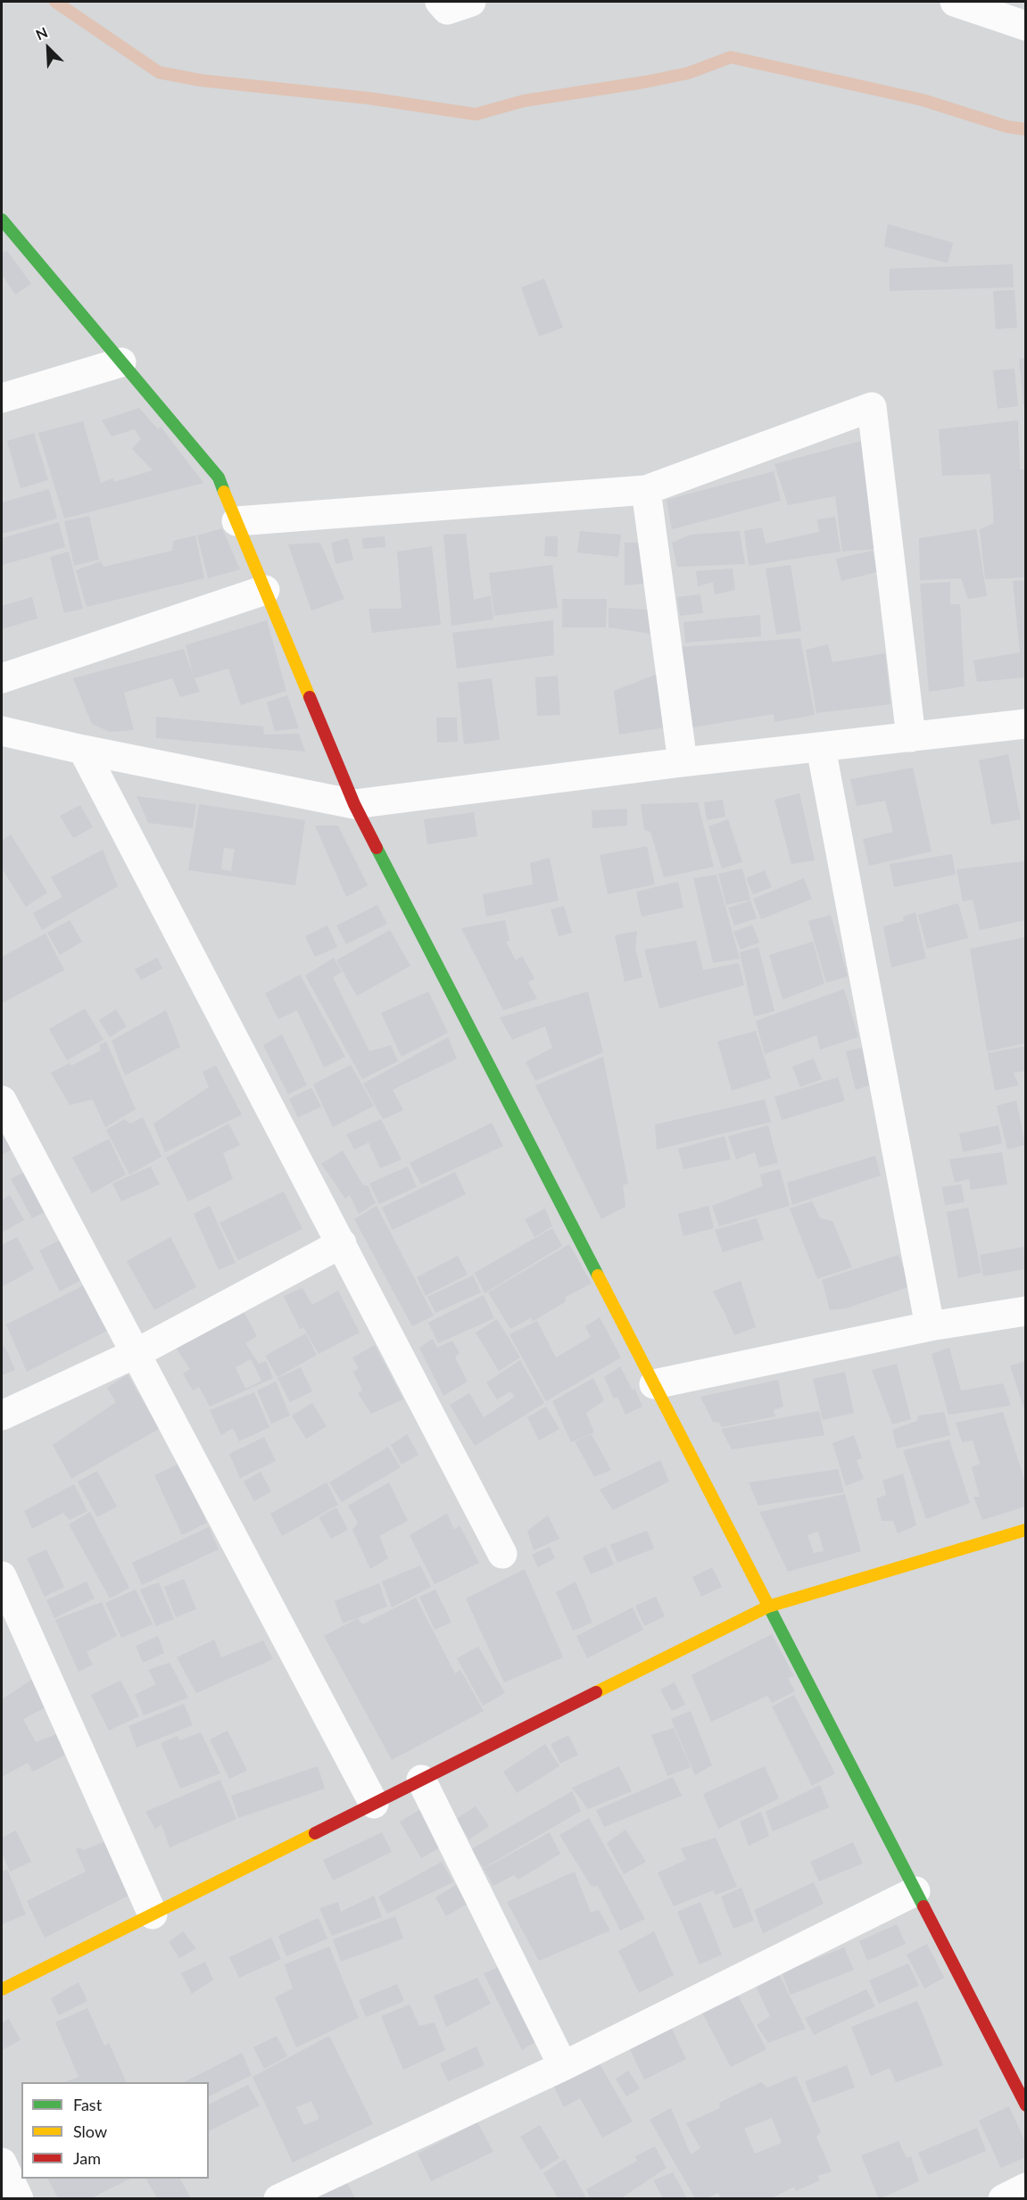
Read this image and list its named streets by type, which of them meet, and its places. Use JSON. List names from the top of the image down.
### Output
{
  "legend": ["Fast", "Slow", "Jam"],
  "north": "top left"
}
